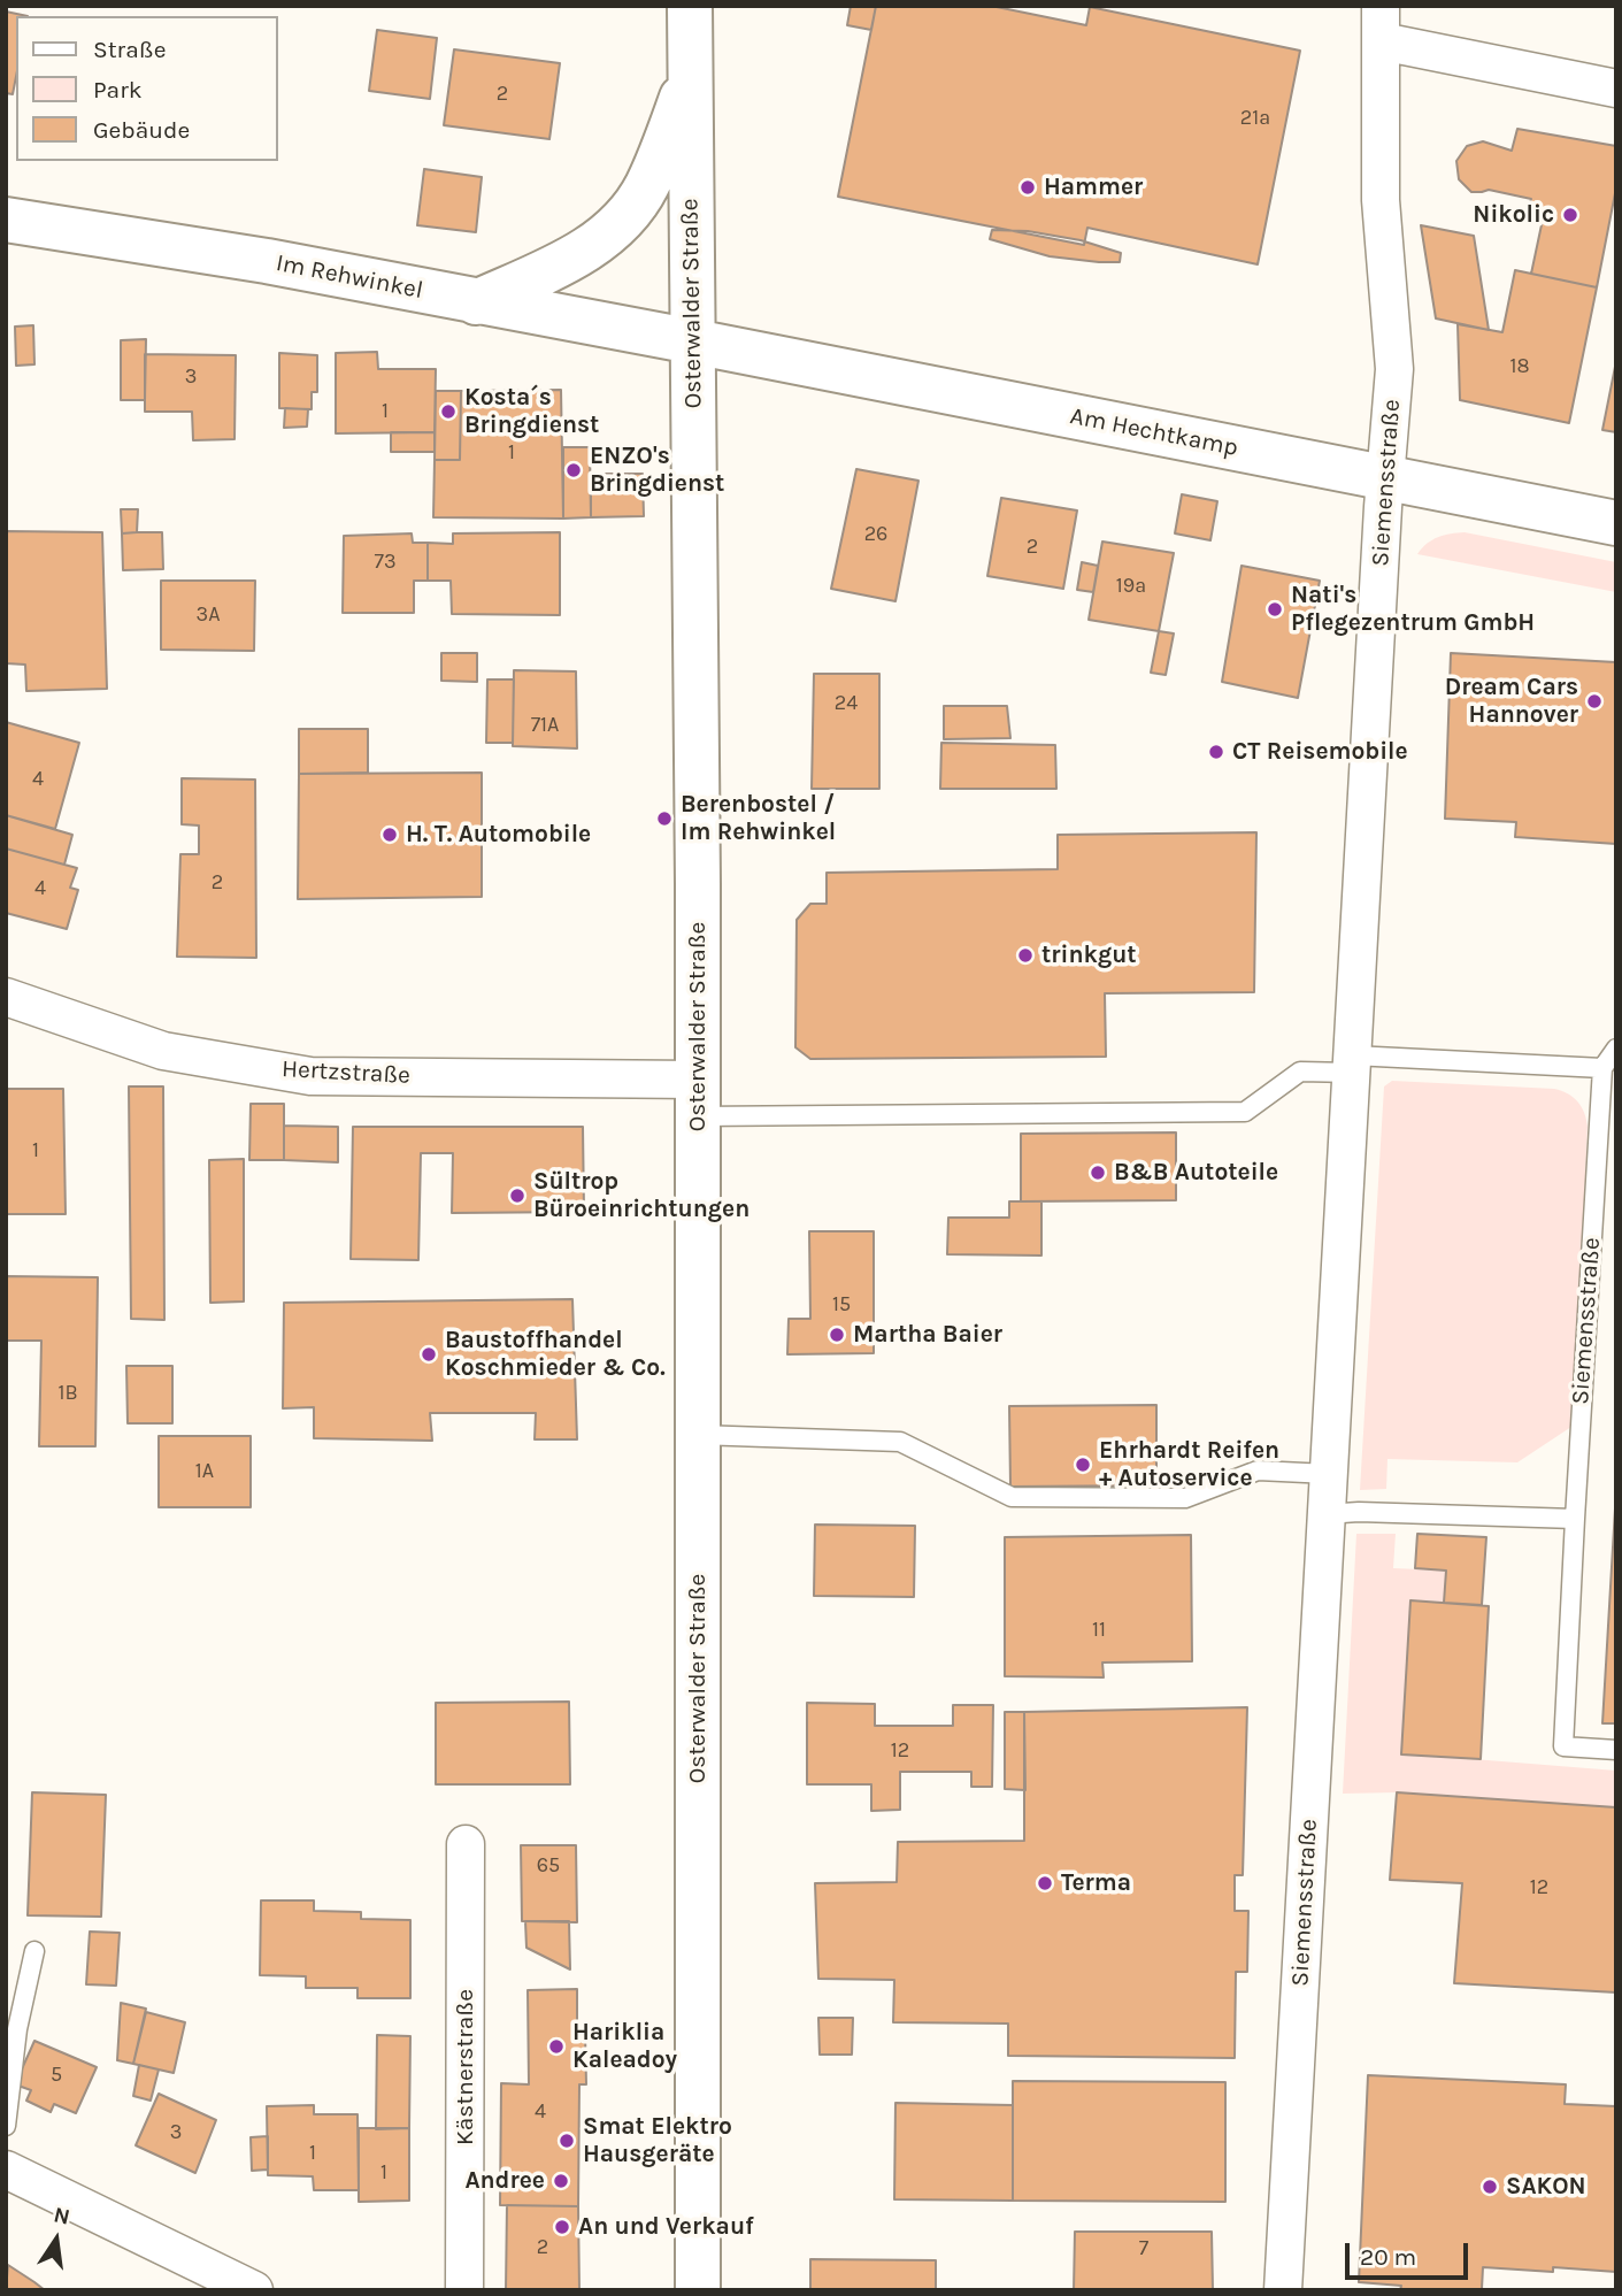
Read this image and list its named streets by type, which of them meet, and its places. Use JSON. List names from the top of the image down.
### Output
{
  "streets": {
    "street": [
      "Im Rehwinkel",
      "Osterwalder Straße",
      "Am Hechtkamp",
      "Siemensstraße",
      "Hertzstraße",
      "Kästnerstraße"
    ]
  },
  "crossings": [
    ["Im Rehwinkel", "Osterwalder Straße"],
    ["Im Rehwinkel", "Am Hechtkamp"],
    ["Osterwalder Straße", "Am Hechtkamp"],
    ["Osterwalder Straße", "Hertzstraße"],
    ["Am Hechtkamp", "Siemensstraße"]
  ],
  "places": [
    "Hammer",
    "Nikolic",
    "Kosta´s Bringdienst",
    "ENZO's Bringdienst",
    "Nati's Pflegezentrum GmbH",
    "Dream Cars Hannover",
    "CT Reisemobile",
    "Berenbostel / Im Rehwinkel",
    "H. T. Automobile",
    "trinkgut",
    "B&B Autoteile",
    "Sültrop Büroeinrichtungen",
    "Martha Baier",
    "Baustoffhandel Koschmieder & Co.",
    "Ehrhardt Reifen + Autoservice",
    "Terma",
    "Hariklia Kaleadoy",
    "Smat Elektro Hausgeräte",
    "Andree",
    "SAKON",
    "An und Verkauf"
  ],
  "house_numbers": [
    "2",
    "21a",
    "18",
    "3",
    "1",
    "1",
    "26",
    "2",
    "73",
    "19a",
    "3A",
    "24",
    "71A",
    "4",
    "2",
    "4",
    "1",
    "15",
    "1B",
    "1A",
    "11",
    "12",
    "65",
    "12",
    "5",
    "4",
    "3",
    "1",
    "1",
    "2",
    "7"
  ],
  "legend": ["Straße", "Park", "Gebäude"],
  "scale_bar": "20 m",
  "north": "top"
}
